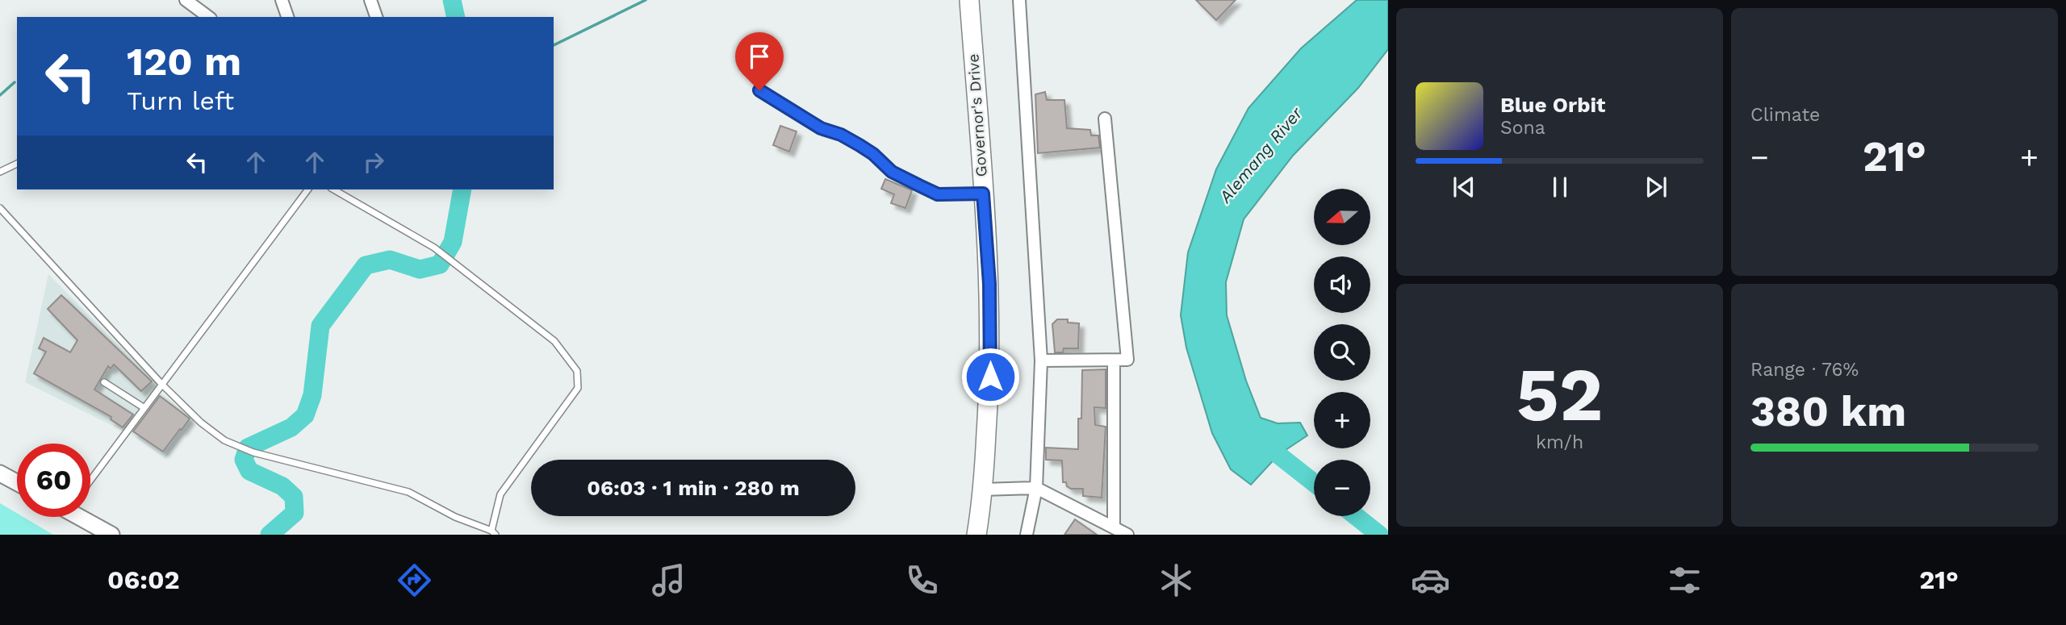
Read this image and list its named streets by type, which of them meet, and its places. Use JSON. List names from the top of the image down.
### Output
{
  "streets": {
    "main road": ["Governor's Drive"]
  },
  "water": ["Alemang River"],
  "north": "left",
  "page": {
    "tile": [
      "Climate",
      ["52", "km/h"],
      ["Range · 76%", "380 km"]
    ],
    "turn": ["120 m", "Turn left"],
    "song": ["Blue Orbit", "Sona"],
    "heat": ["−", "21°", "+"],
    "map_buttons": ["+", "−"],
    "limit": "60",
    "trip": "06:03 · 1 min · 280 m",
    "tabs": ["06:02", "21°"]
  }
}
